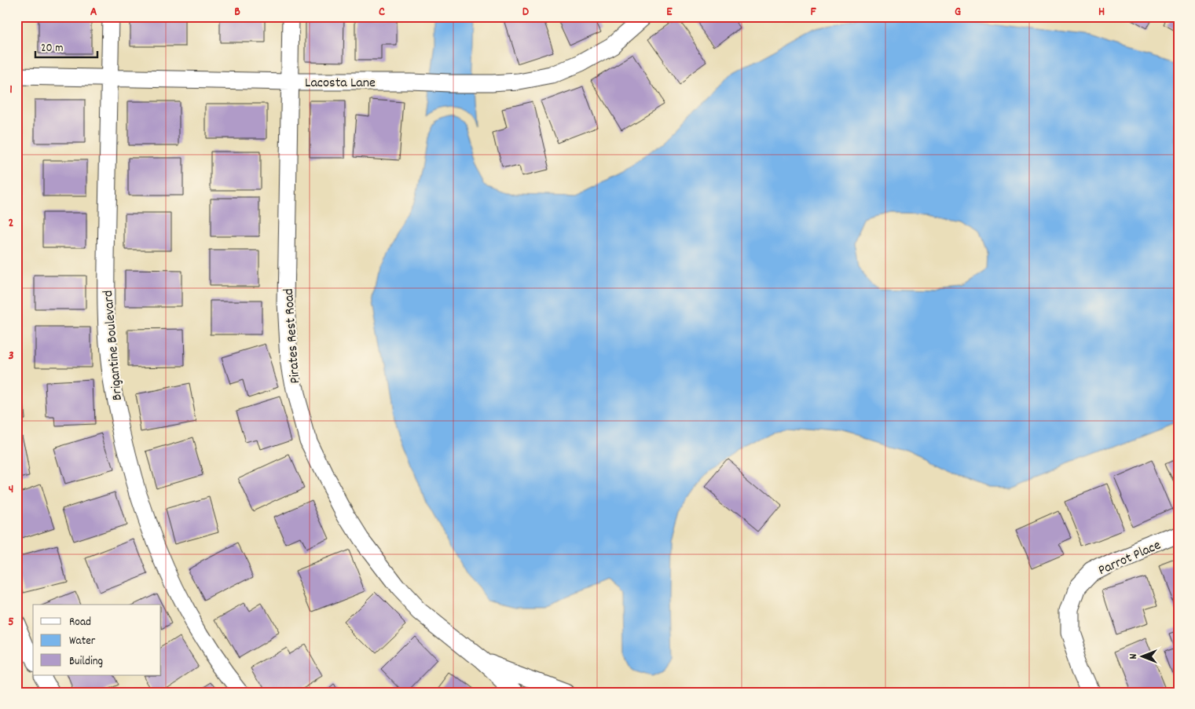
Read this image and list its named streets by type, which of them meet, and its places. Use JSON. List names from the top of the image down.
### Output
{
  "streets": {
    "street": [
      "Lacosta Lane",
      "Pirates Rest Road",
      "Brigantine Boulevard",
      "Parrot Place"
    ]
  },
  "crossings": [
    ["Lacosta Lane", "Pirates Rest Road"],
    ["Lacosta Lane", "Brigantine Boulevard"]
  ],
  "legend": ["Road", "Water", "Building"],
  "scale_bar": "20 m",
  "north": "left",
  "grid": {
    "columns": [
      "A",
      "B",
      "C",
      "D",
      "E",
      "F",
      "G",
      "H"
    ],
    "rows": [
      "1",
      "2",
      "3",
      "4",
      "5"
    ]
  }
}
